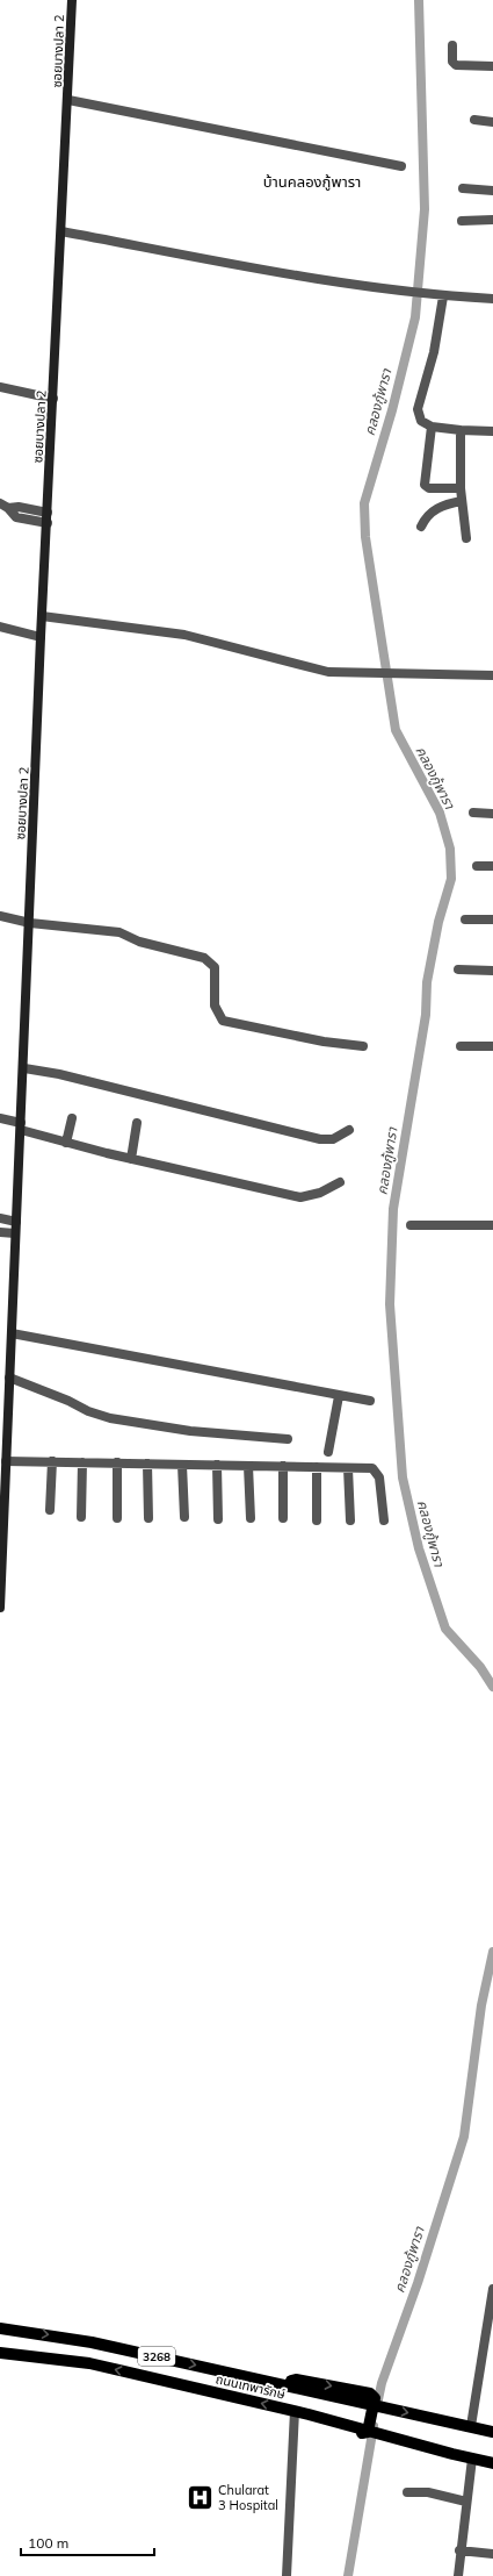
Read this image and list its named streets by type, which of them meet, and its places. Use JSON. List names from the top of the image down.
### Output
{
  "streets": {
    "main road": ["3268", "ถนนเทพารักษ์"],
    "street": ["ซอยบางปลา 2"]
  },
  "districts": ["บ้านคลองกู้พารา"],
  "water": ["คลองกู้พารา"],
  "places": {
    "hospital": ["Chularat 3 Hospital"]
  },
  "scale_bar": "100 m"
}
